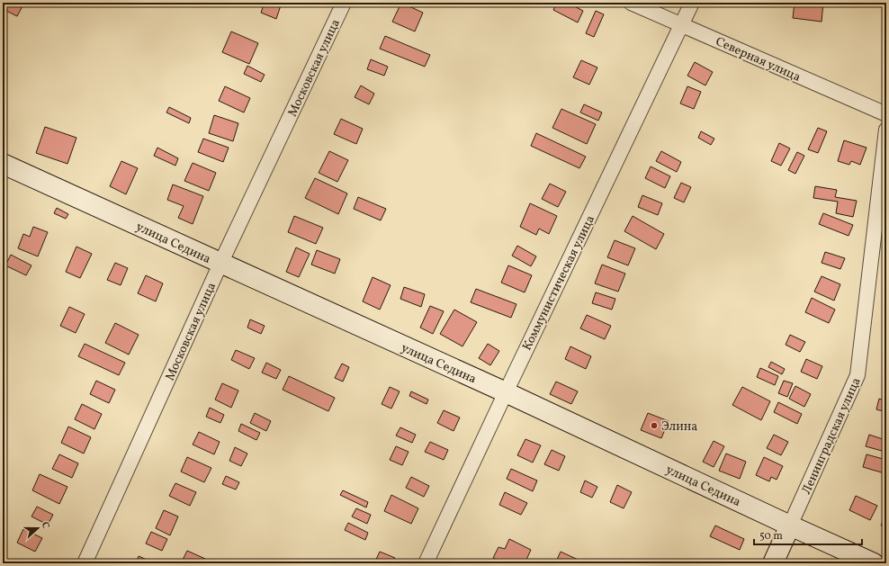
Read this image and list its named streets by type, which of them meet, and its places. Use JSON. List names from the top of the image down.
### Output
{
  "streets": {
    "main road": ["улица Седина", "Ленинградская улица"],
    "street": ["Северная улица", "Московская улица", "Коммунистическая улица"]
  },
  "crossings": [
    ["Северная улица", "Коммунистическая улица"],
    ["Московская улица", "улица Седина"],
    ["улица Седина", "Коммунистическая улица"],
    ["улица Седина", "Ленинградская улица"]
  ],
  "places": ["Элина"],
  "scale_bar": "50 m",
  "north": "right"
}
